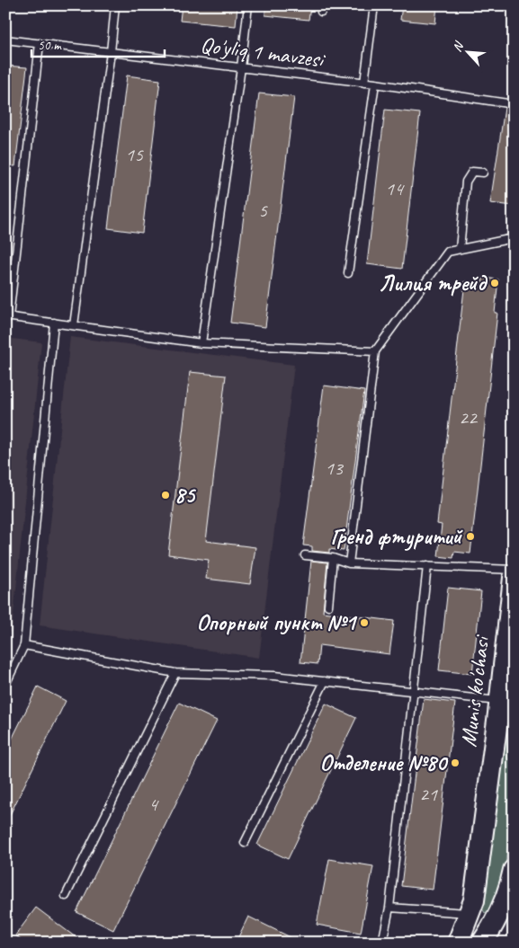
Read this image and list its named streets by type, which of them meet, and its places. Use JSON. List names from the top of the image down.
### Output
{
  "streets": {
    "street": ["Munis ko'chasi"],
    "lane": ["Qo'yliq 1 mavzesi"]
  },
  "places": [
    "Лилия трейд",
    "85",
    "Гренд фтуритий",
    "Опорный пункт №1",
    "Отделение №80"
  ],
  "house_numbers": [
    "15",
    "14",
    "5",
    "22",
    "13",
    "21",
    "4"
  ],
  "scale_bar": "50 m",
  "north": "top left"
}
